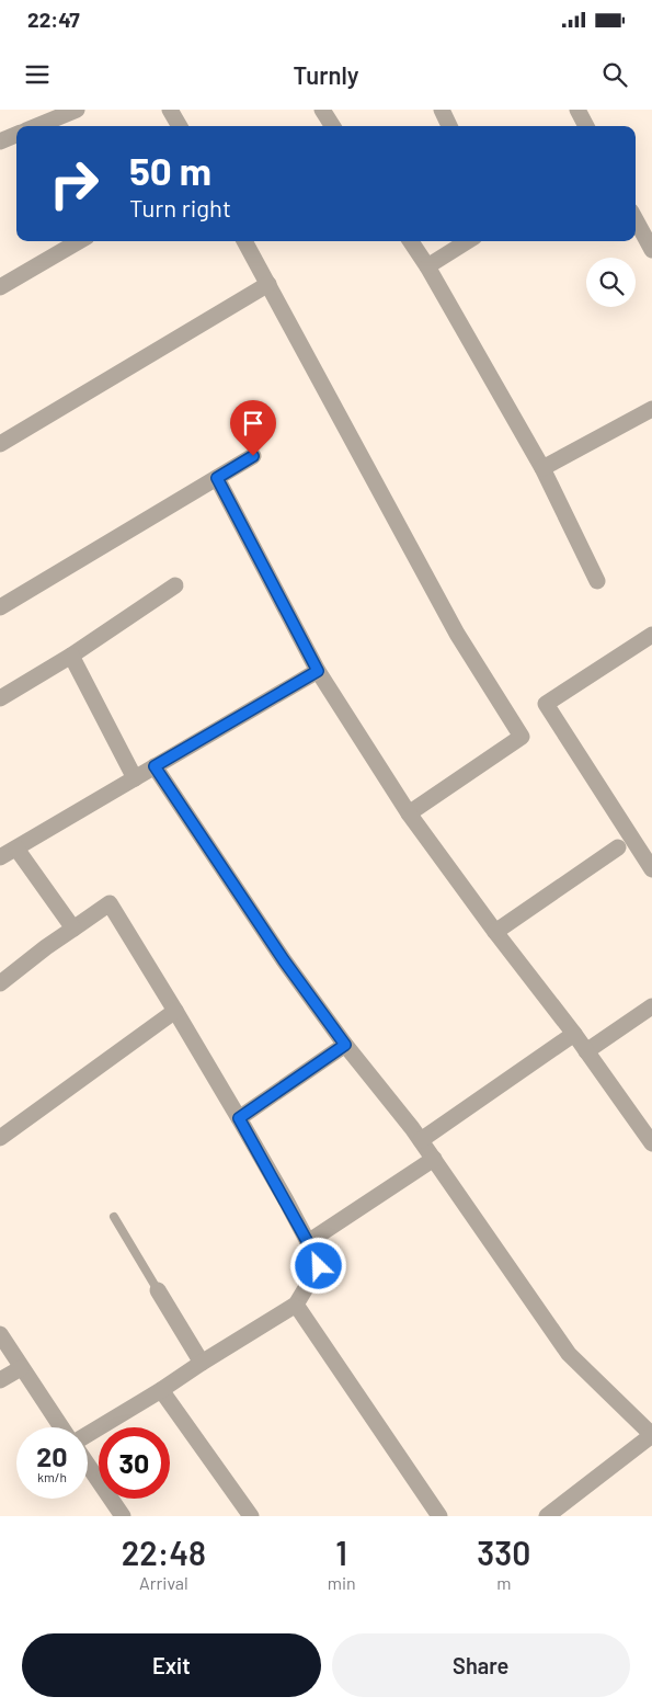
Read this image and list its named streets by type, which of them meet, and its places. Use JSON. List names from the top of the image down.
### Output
{
  "page": {
    "status": "22:47",
    "header": "Turnly",
    "turn": ["50 m", "Turn right"],
    "speed": "20 km/h",
    "limit": "30",
    "eta": [
      "22:48",
      "Arrival",
      "1",
      "min",
      "330",
      "m"
    ],
    "buttons": ["Exit", "Share"]
  }
}
